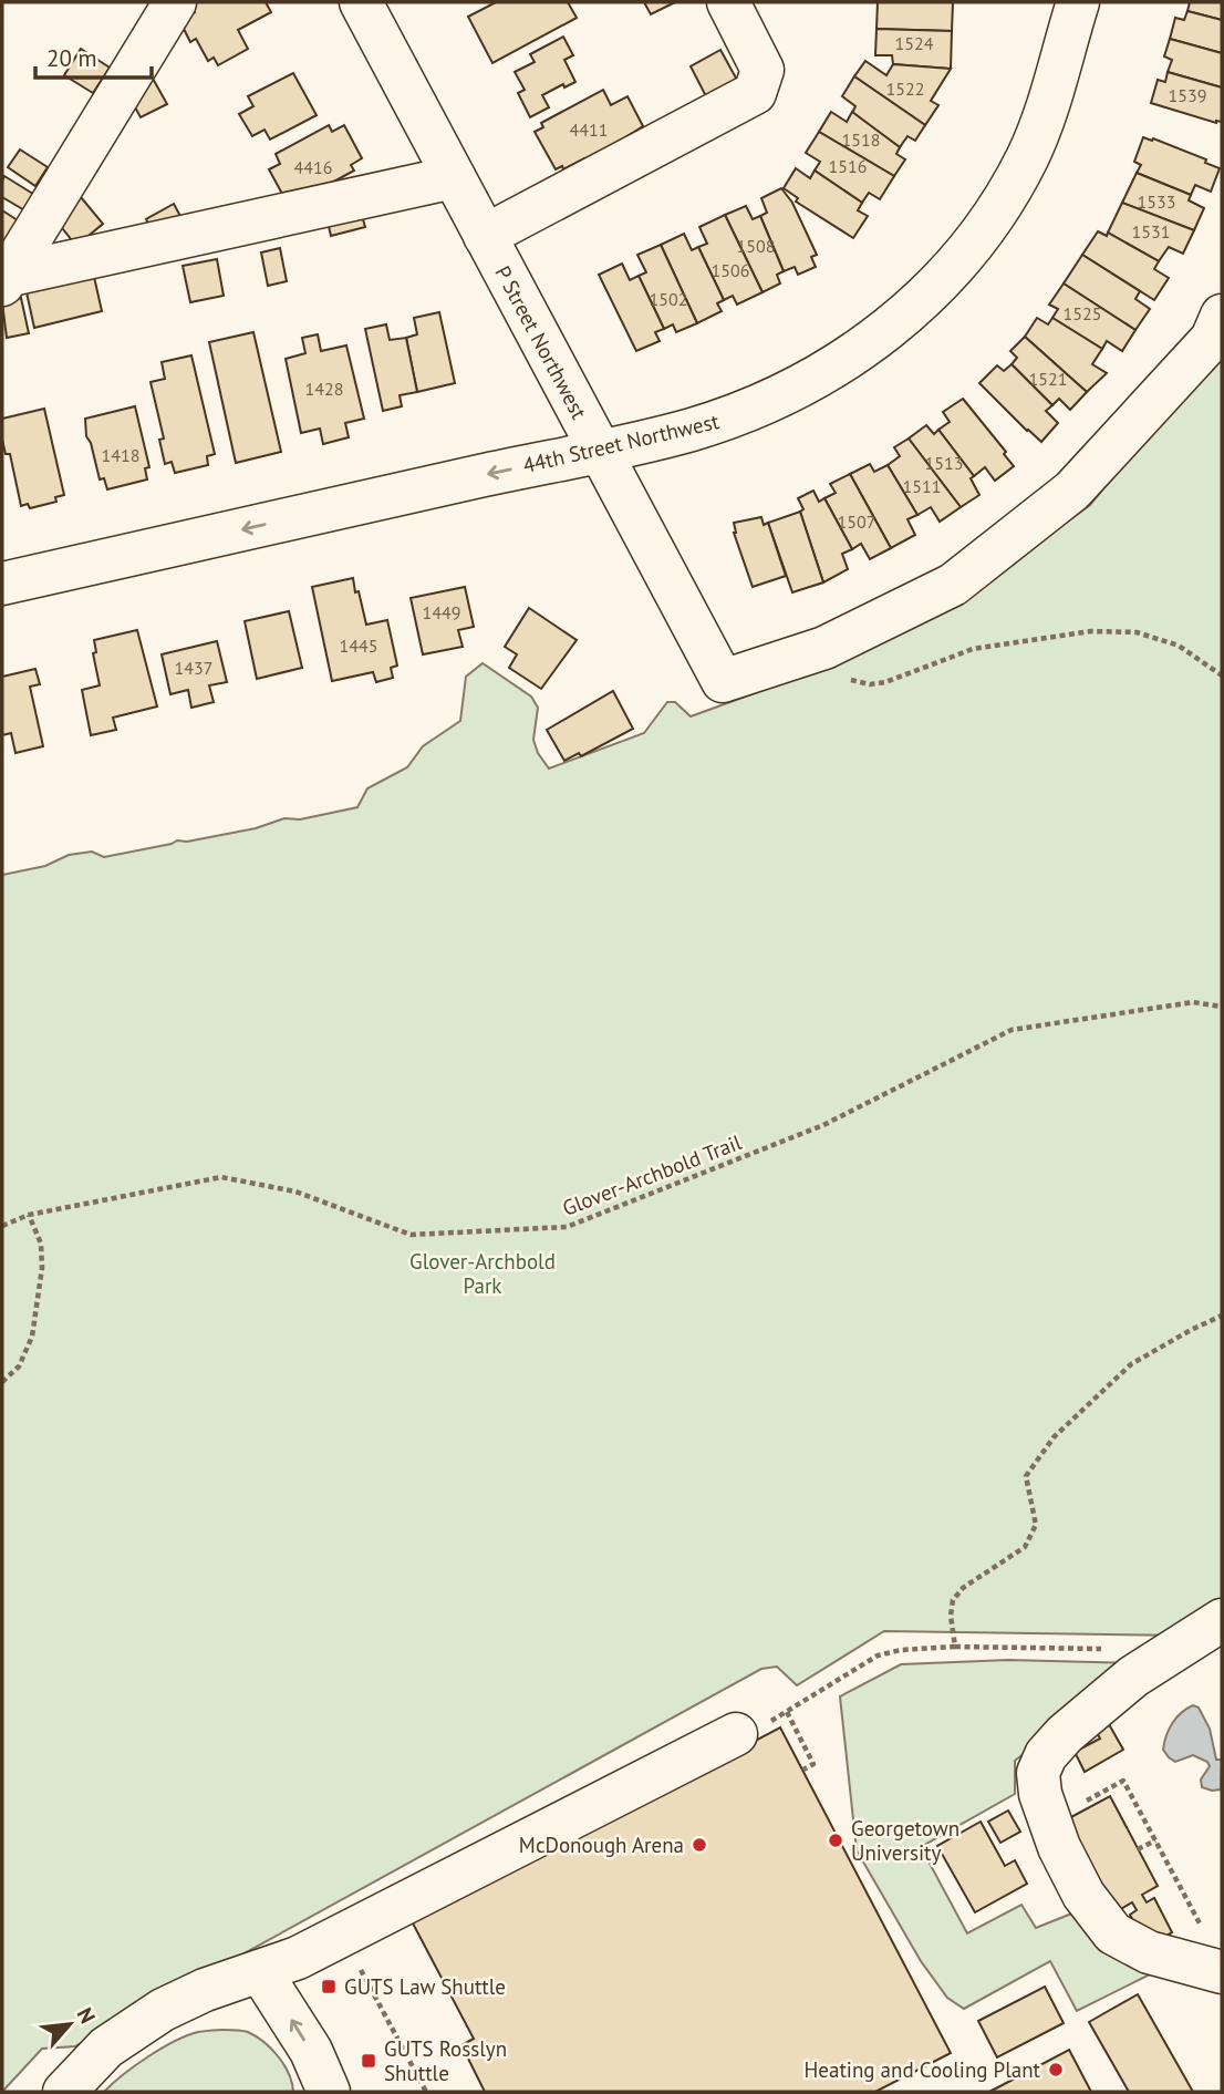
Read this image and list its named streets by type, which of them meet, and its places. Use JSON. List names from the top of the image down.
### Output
{
  "streets": {
    "street": ["P Street Northwest", "44th Street Northwest"],
    "path": ["Glover-Archbold Trail"]
  },
  "crossings": [
    ["P Street Northwest", "44th Street Northwest"]
  ],
  "parks": ["Glover-Archbold Park"],
  "places": {
    "other": ["Georgetown University", "McDonough Arena", "Heating and Cooling Plant"],
    "transit": ["GUTS Law Shuttle", "GUTS Rosslyn Shuttle"]
  },
  "house_numbers": [
    "1524",
    "1522",
    "1539",
    "4411",
    "1518",
    "1516",
    "4416",
    "1533",
    "1531",
    "1508",
    "1506",
    "1502",
    "1525",
    "1521",
    "1428",
    "1418",
    "1513",
    "1511",
    "1507",
    "1449",
    "1445",
    "1437"
  ],
  "scale_bar": "20 m",
  "north": "top right"
}
